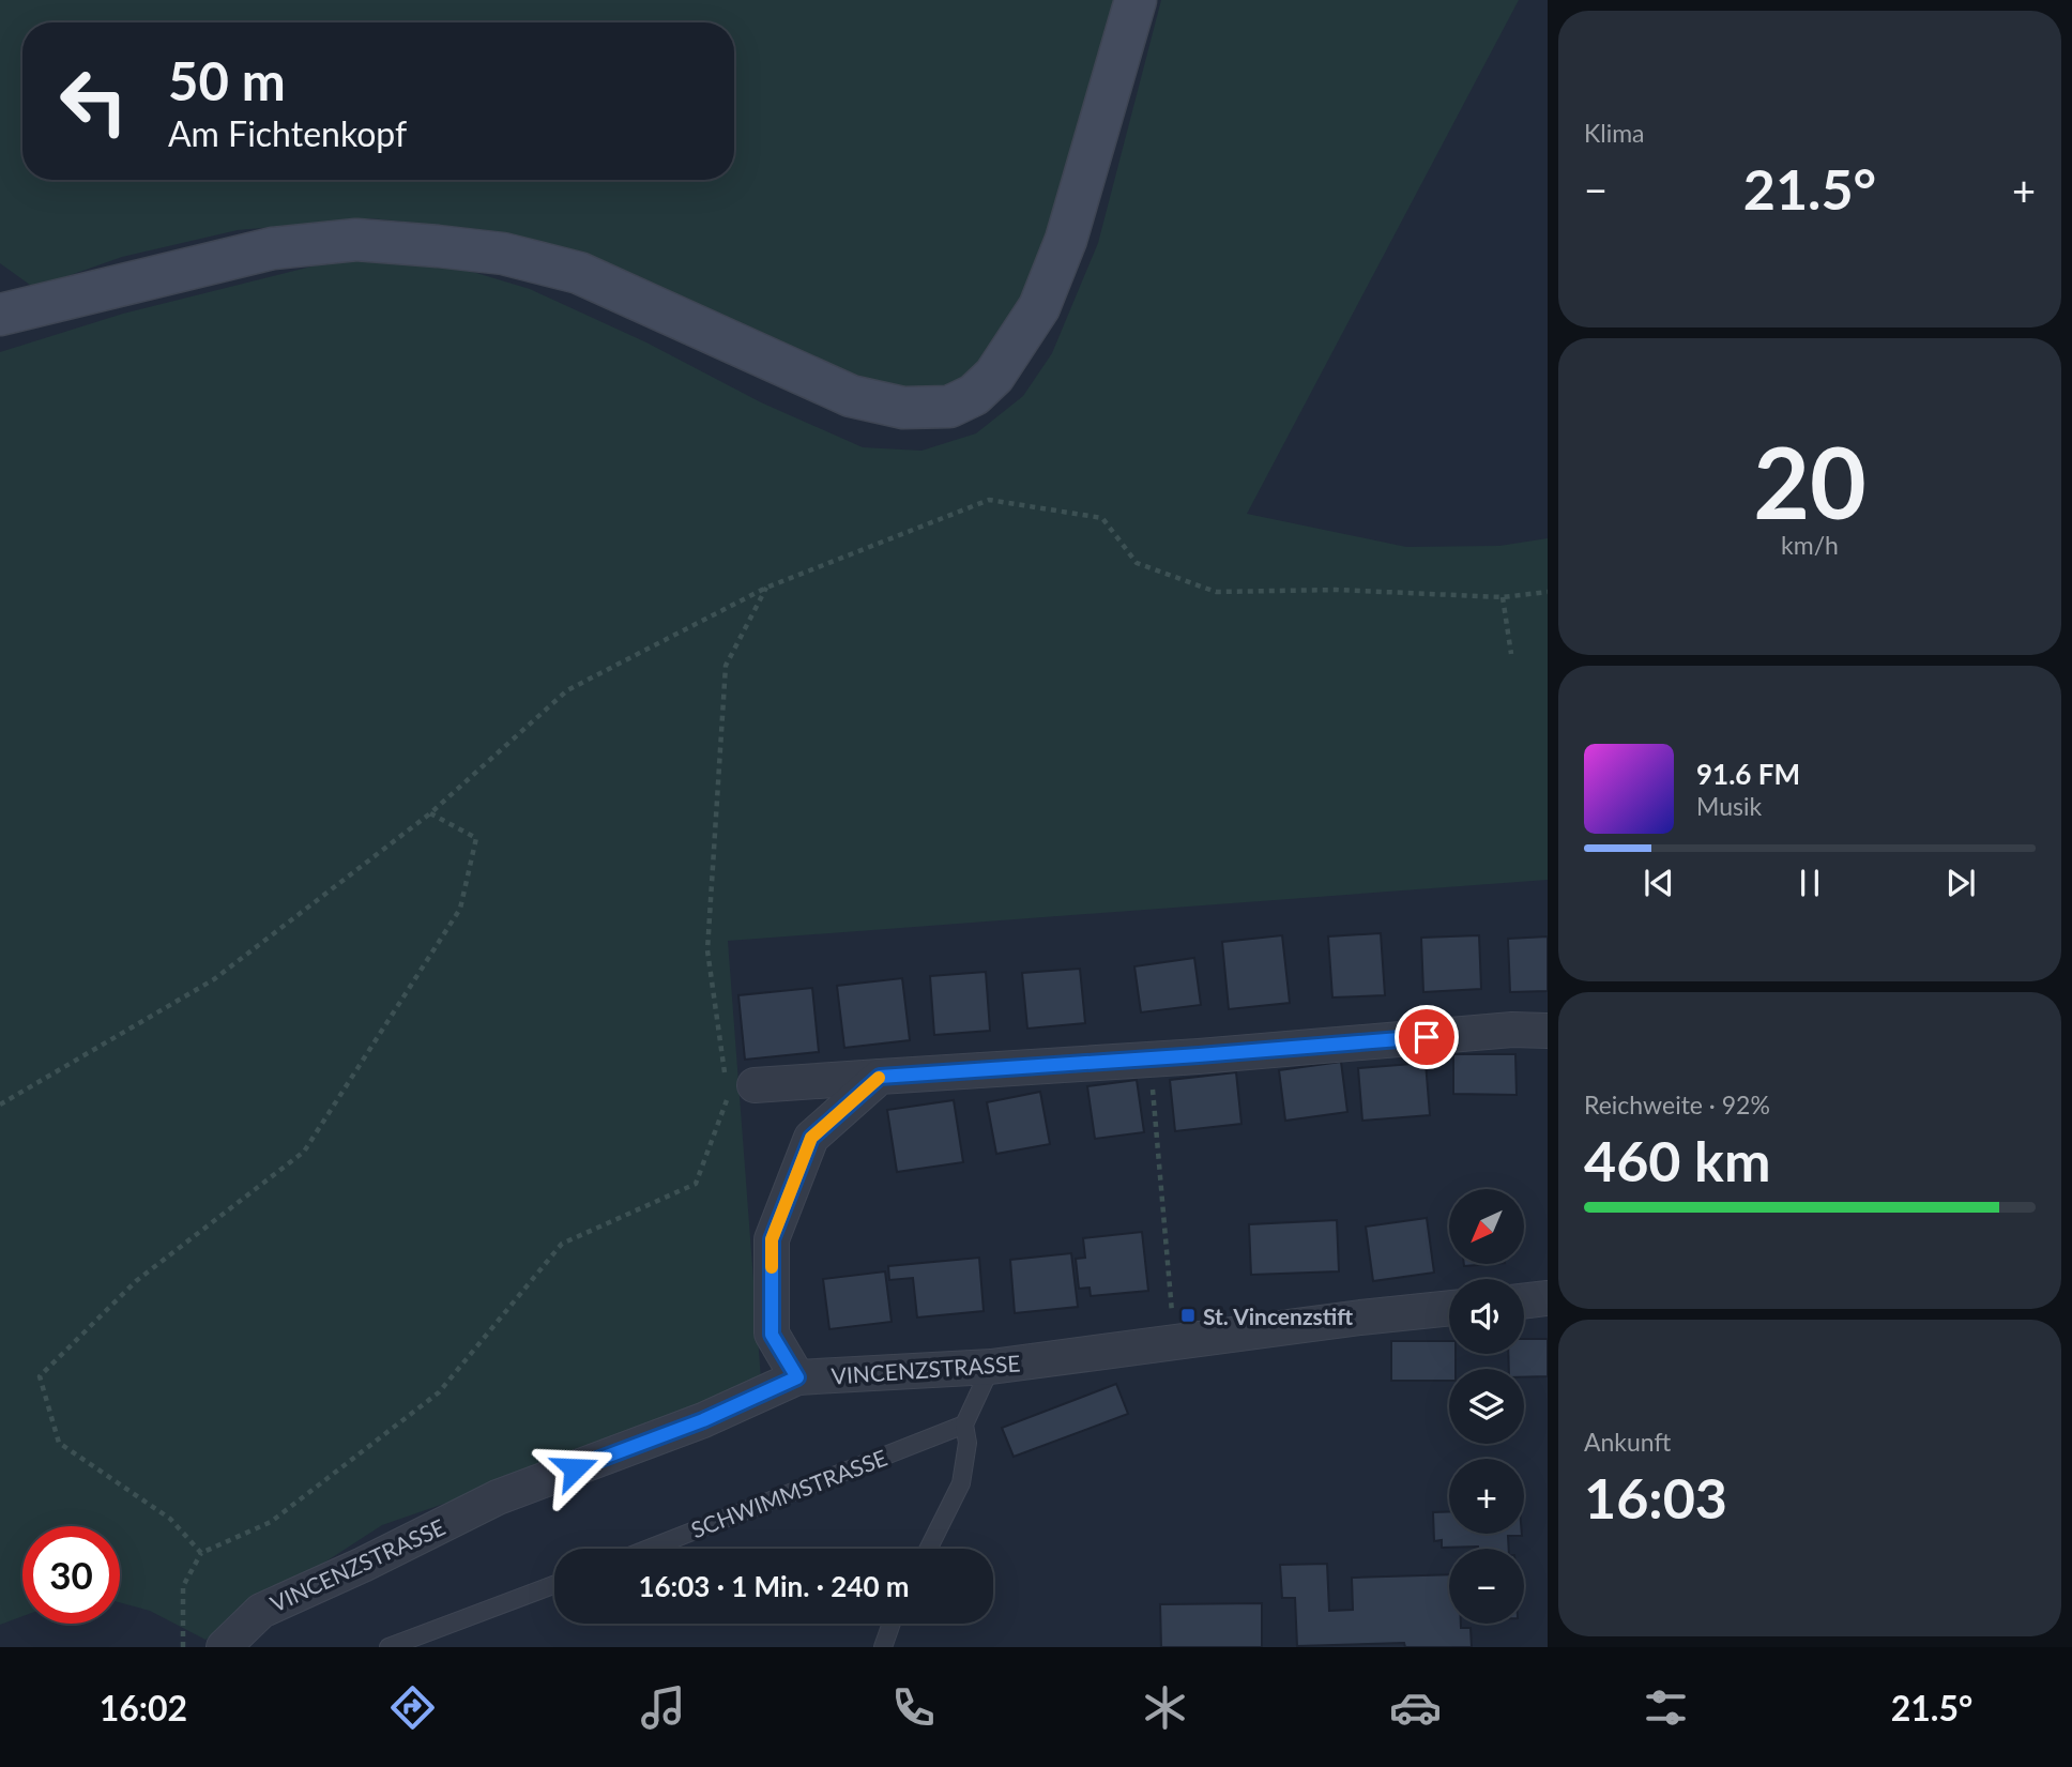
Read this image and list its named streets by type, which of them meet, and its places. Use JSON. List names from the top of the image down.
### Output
{
  "streets": {
    "street": ["VINCENZSTRASSE"],
    "lane": ["SCHWIMMSTRASSE"]
  },
  "places": {
    "transit": ["St. Vincenzstift"]
  },
  "north": "bottom left",
  "page": {
    "tile": [
      "Klima",
      ["20", "km/h"],
      ["Reichweite · 92%", "460 km"],
      ["Ankunft", "16:03"]
    ],
    "turn": ["50 m", "Am Fichtenkopf"],
    "heat": ["−", "21.5°", "+"],
    "song": ["91.6 FM", "Musik"],
    "map_buttons": ["+", "−"],
    "limit": "30",
    "trip": "16:03 · 1 Min. · 240 m",
    "tabs": ["16:02", "21.5°"]
  }
}
